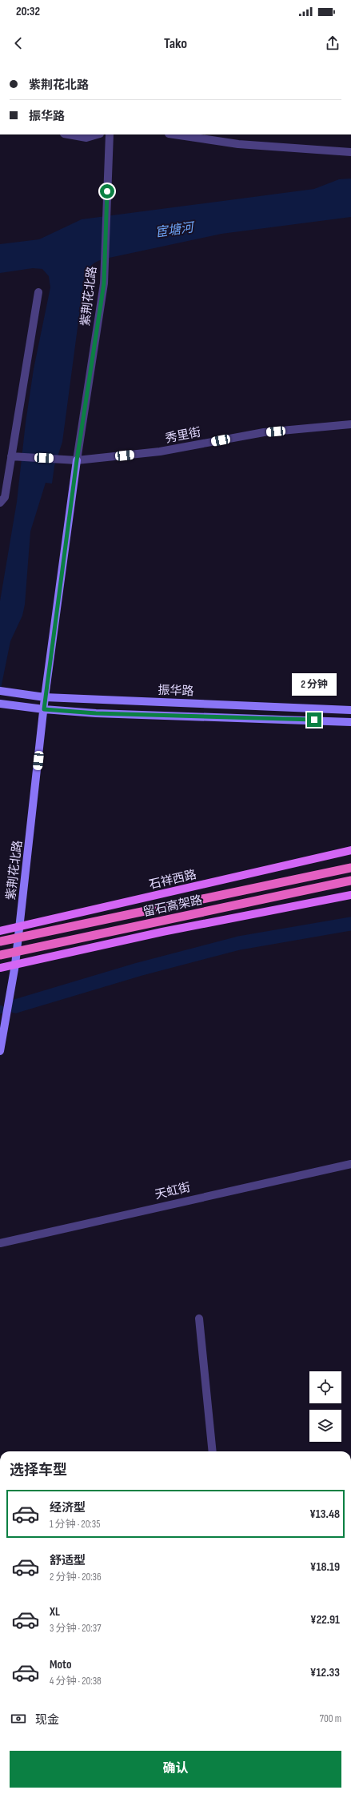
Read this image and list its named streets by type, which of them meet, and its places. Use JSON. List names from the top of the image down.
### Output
{
  "streets": {
    "highway": ["留石高架路"],
    "main road": ["紫荆花北路", "振华路", "石祥西路"],
    "street": ["秀里街", "天虹街"]
  },
  "crossings": [
    ["紫荆花北路", "秀里街"],
    ["紫荆花北路", "振华路"],
    ["紫荆花北路", "石祥西路"]
  ],
  "water": ["宦塘河"],
  "page": {
    "status": "20:32",
    "header": "Tako",
    "banner": ["紫荆花北路", "振华路"],
    "bubble": "2 分钟",
    "heading": "选择车型",
    "list": [
      {
        "name": "经济型",
        "note": "1 分钟 · 20:35",
        "value": "¥13.48"
      },
      {
        "name": "舒适型",
        "note": "2 分钟 · 20:36",
        "value": "¥18.19"
      },
      {
        "name": "XL",
        "note": "3 分钟 · 20:37",
        "value": "¥22.91"
      },
      {
        "name": "Moto",
        "note": "4 分钟 · 20:38",
        "value": "¥12.33"
      }
    ],
    "pay": ["现金", "700 m"],
    "buttons": "确认"
  }
}
